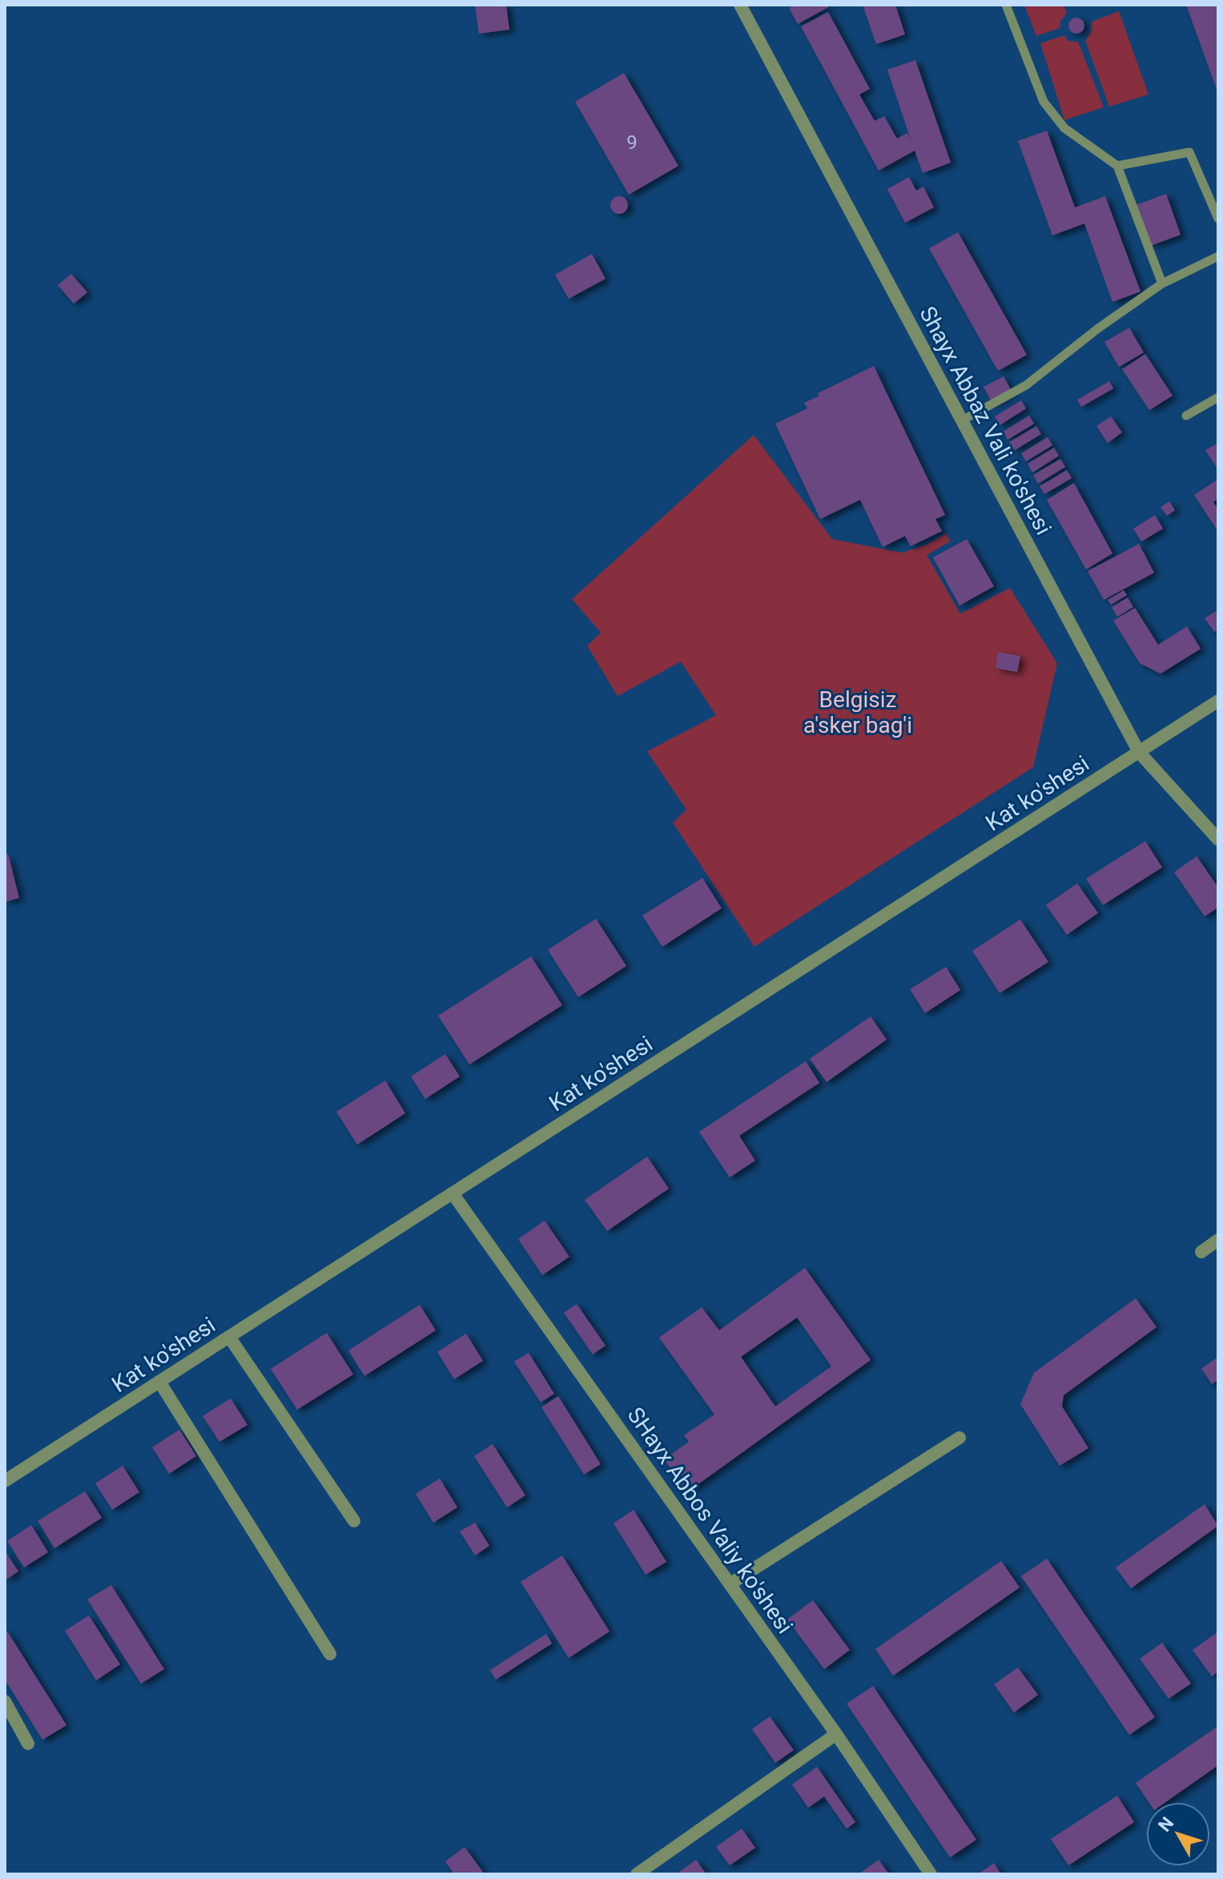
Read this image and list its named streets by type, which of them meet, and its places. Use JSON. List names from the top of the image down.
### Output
{
  "streets": {
    "street": ["Shayx Abbaz Vali ko'shesi", "Kat ko'shesi", "SHayx Abbos Valiy ko'shesi"]
  },
  "crossings": [
    ["Shayx Abbaz Vali ko'shesi", "Kat ko'shesi"],
    ["Kat ko'shesi", "SHayx Abbos Valiy ko'shesi"]
  ],
  "parks": ["Belgisiz a'sker bag'i"],
  "house_numbers": ["9"],
  "north": "top left"
}
